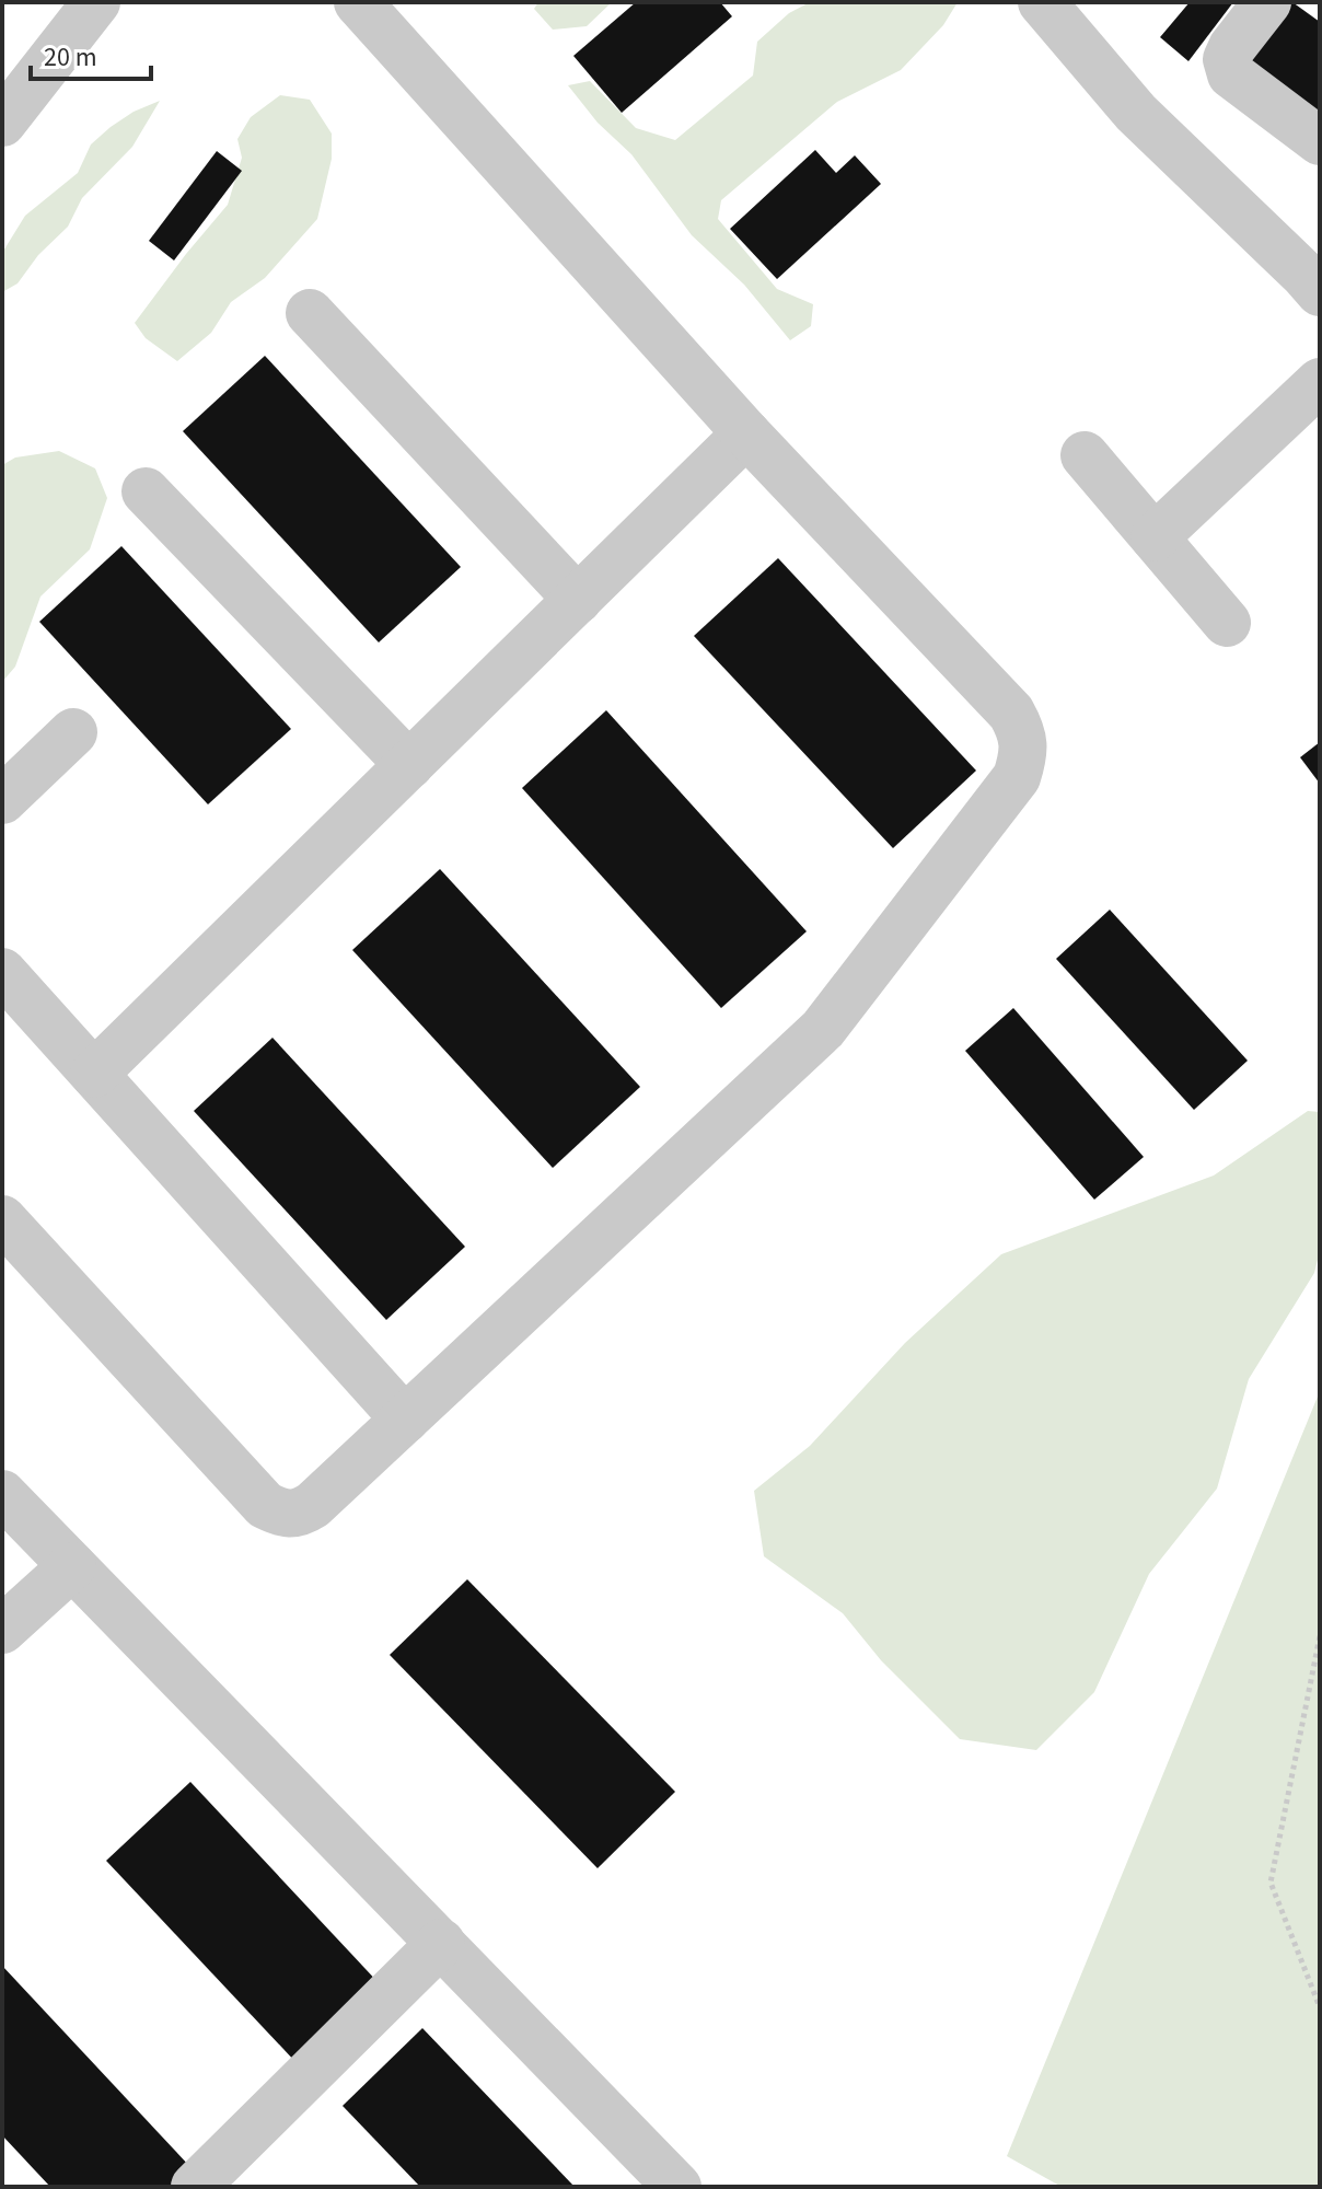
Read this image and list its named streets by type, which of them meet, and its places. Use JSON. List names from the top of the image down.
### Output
{
  "scale_bar": "20 m"
}
